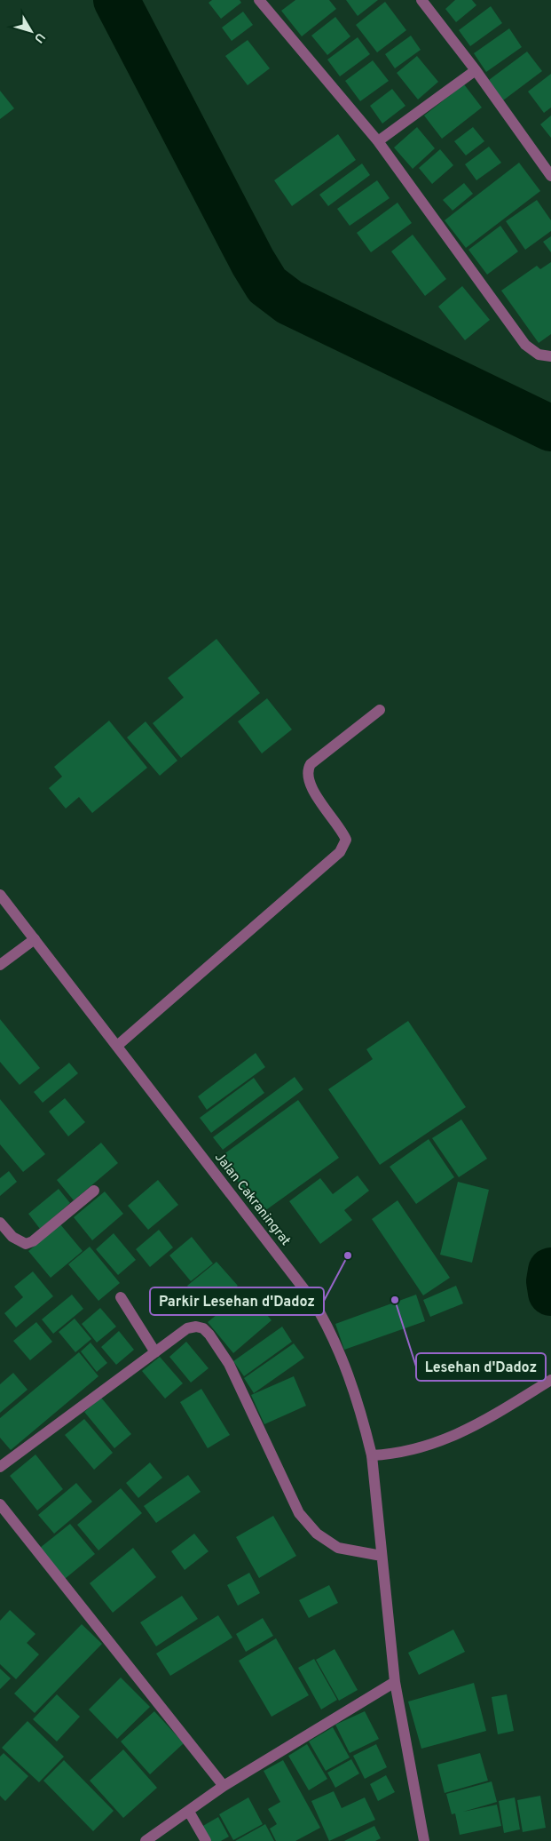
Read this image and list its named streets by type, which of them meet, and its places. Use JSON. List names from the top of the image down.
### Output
{
  "streets": {
    "street": ["Jalan Cakraningrat"]
  },
  "places": ["Parkir Lesehan d'Dadoz", "Lesehan d'Dadoz"],
  "north": "bottom right"
}
